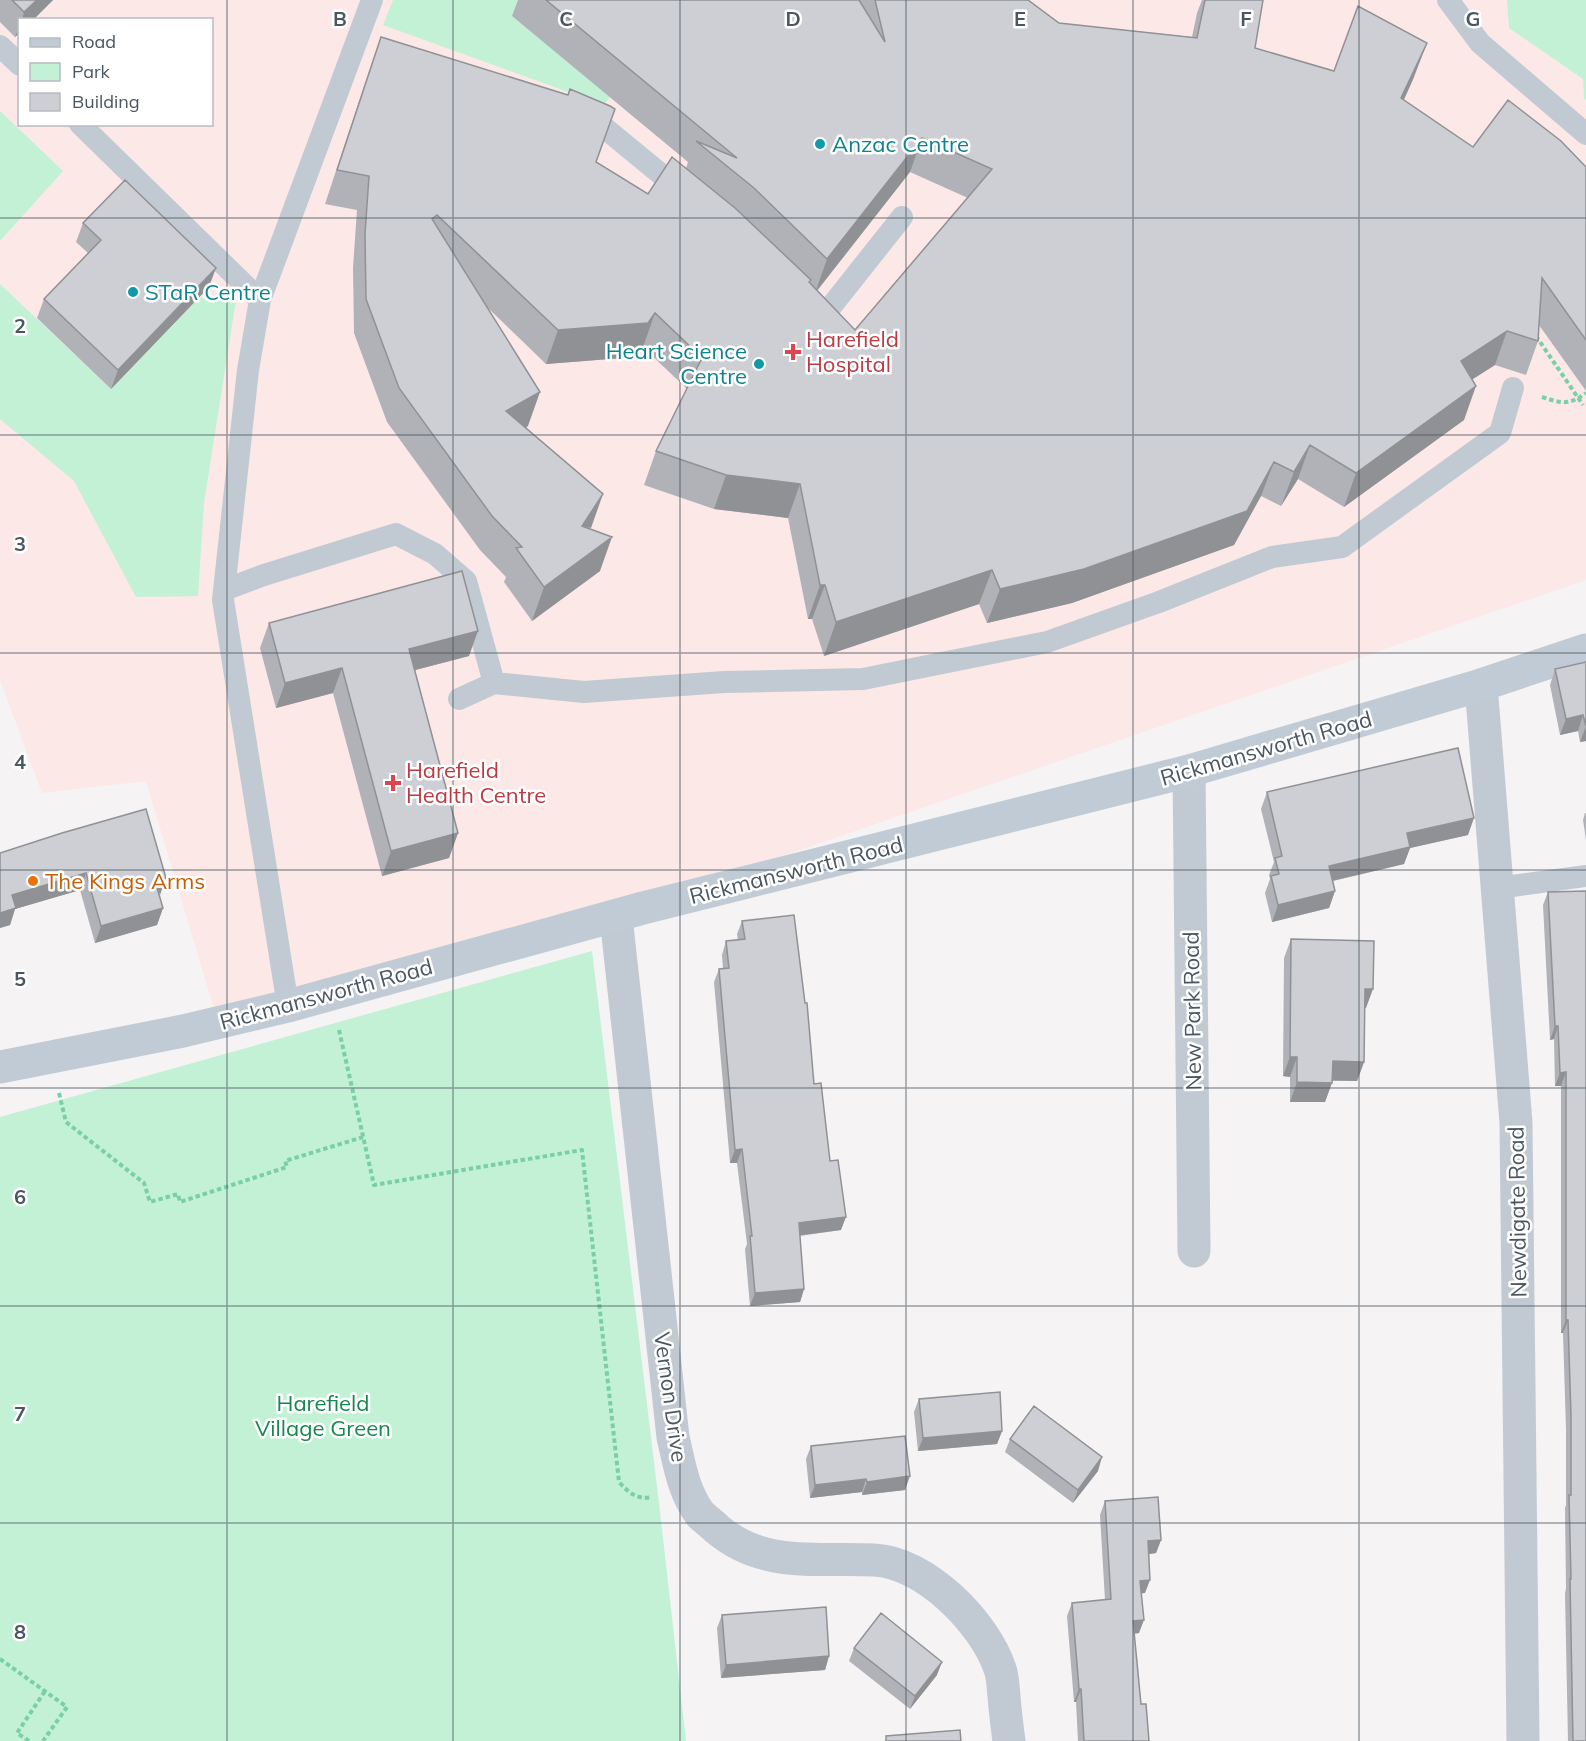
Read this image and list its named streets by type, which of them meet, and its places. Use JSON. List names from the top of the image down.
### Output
{
  "streets": {
    "street": [
      "Rickmansworth Road",
      "New Park Road",
      "Newdigate Road",
      "Vernon Drive"
    ]
  },
  "crossings": [
    ["Rickmansworth Road", "New Park Road"],
    ["Rickmansworth Road", "Newdigate Road"],
    ["Rickmansworth Road", "Vernon Drive"]
  ],
  "parks": ["Harefield Village Green"],
  "places": {
    "other": [
      "Anzac Centre",
      "STaR Centre",
      "Heart Science Centre",
      "The Kings Arms"
    ],
    "health": ["Harefield Hospital", "Harefield Health Centre"]
  },
  "legend": ["Road", "Park", "Building"],
  "grid": {
    "columns": [
      "B",
      "C",
      "D",
      "E",
      "F",
      "G"
    ],
    "rows": [
      "2",
      "3",
      "4",
      "5",
      "6",
      "7",
      "8"
    ]
  }
}
